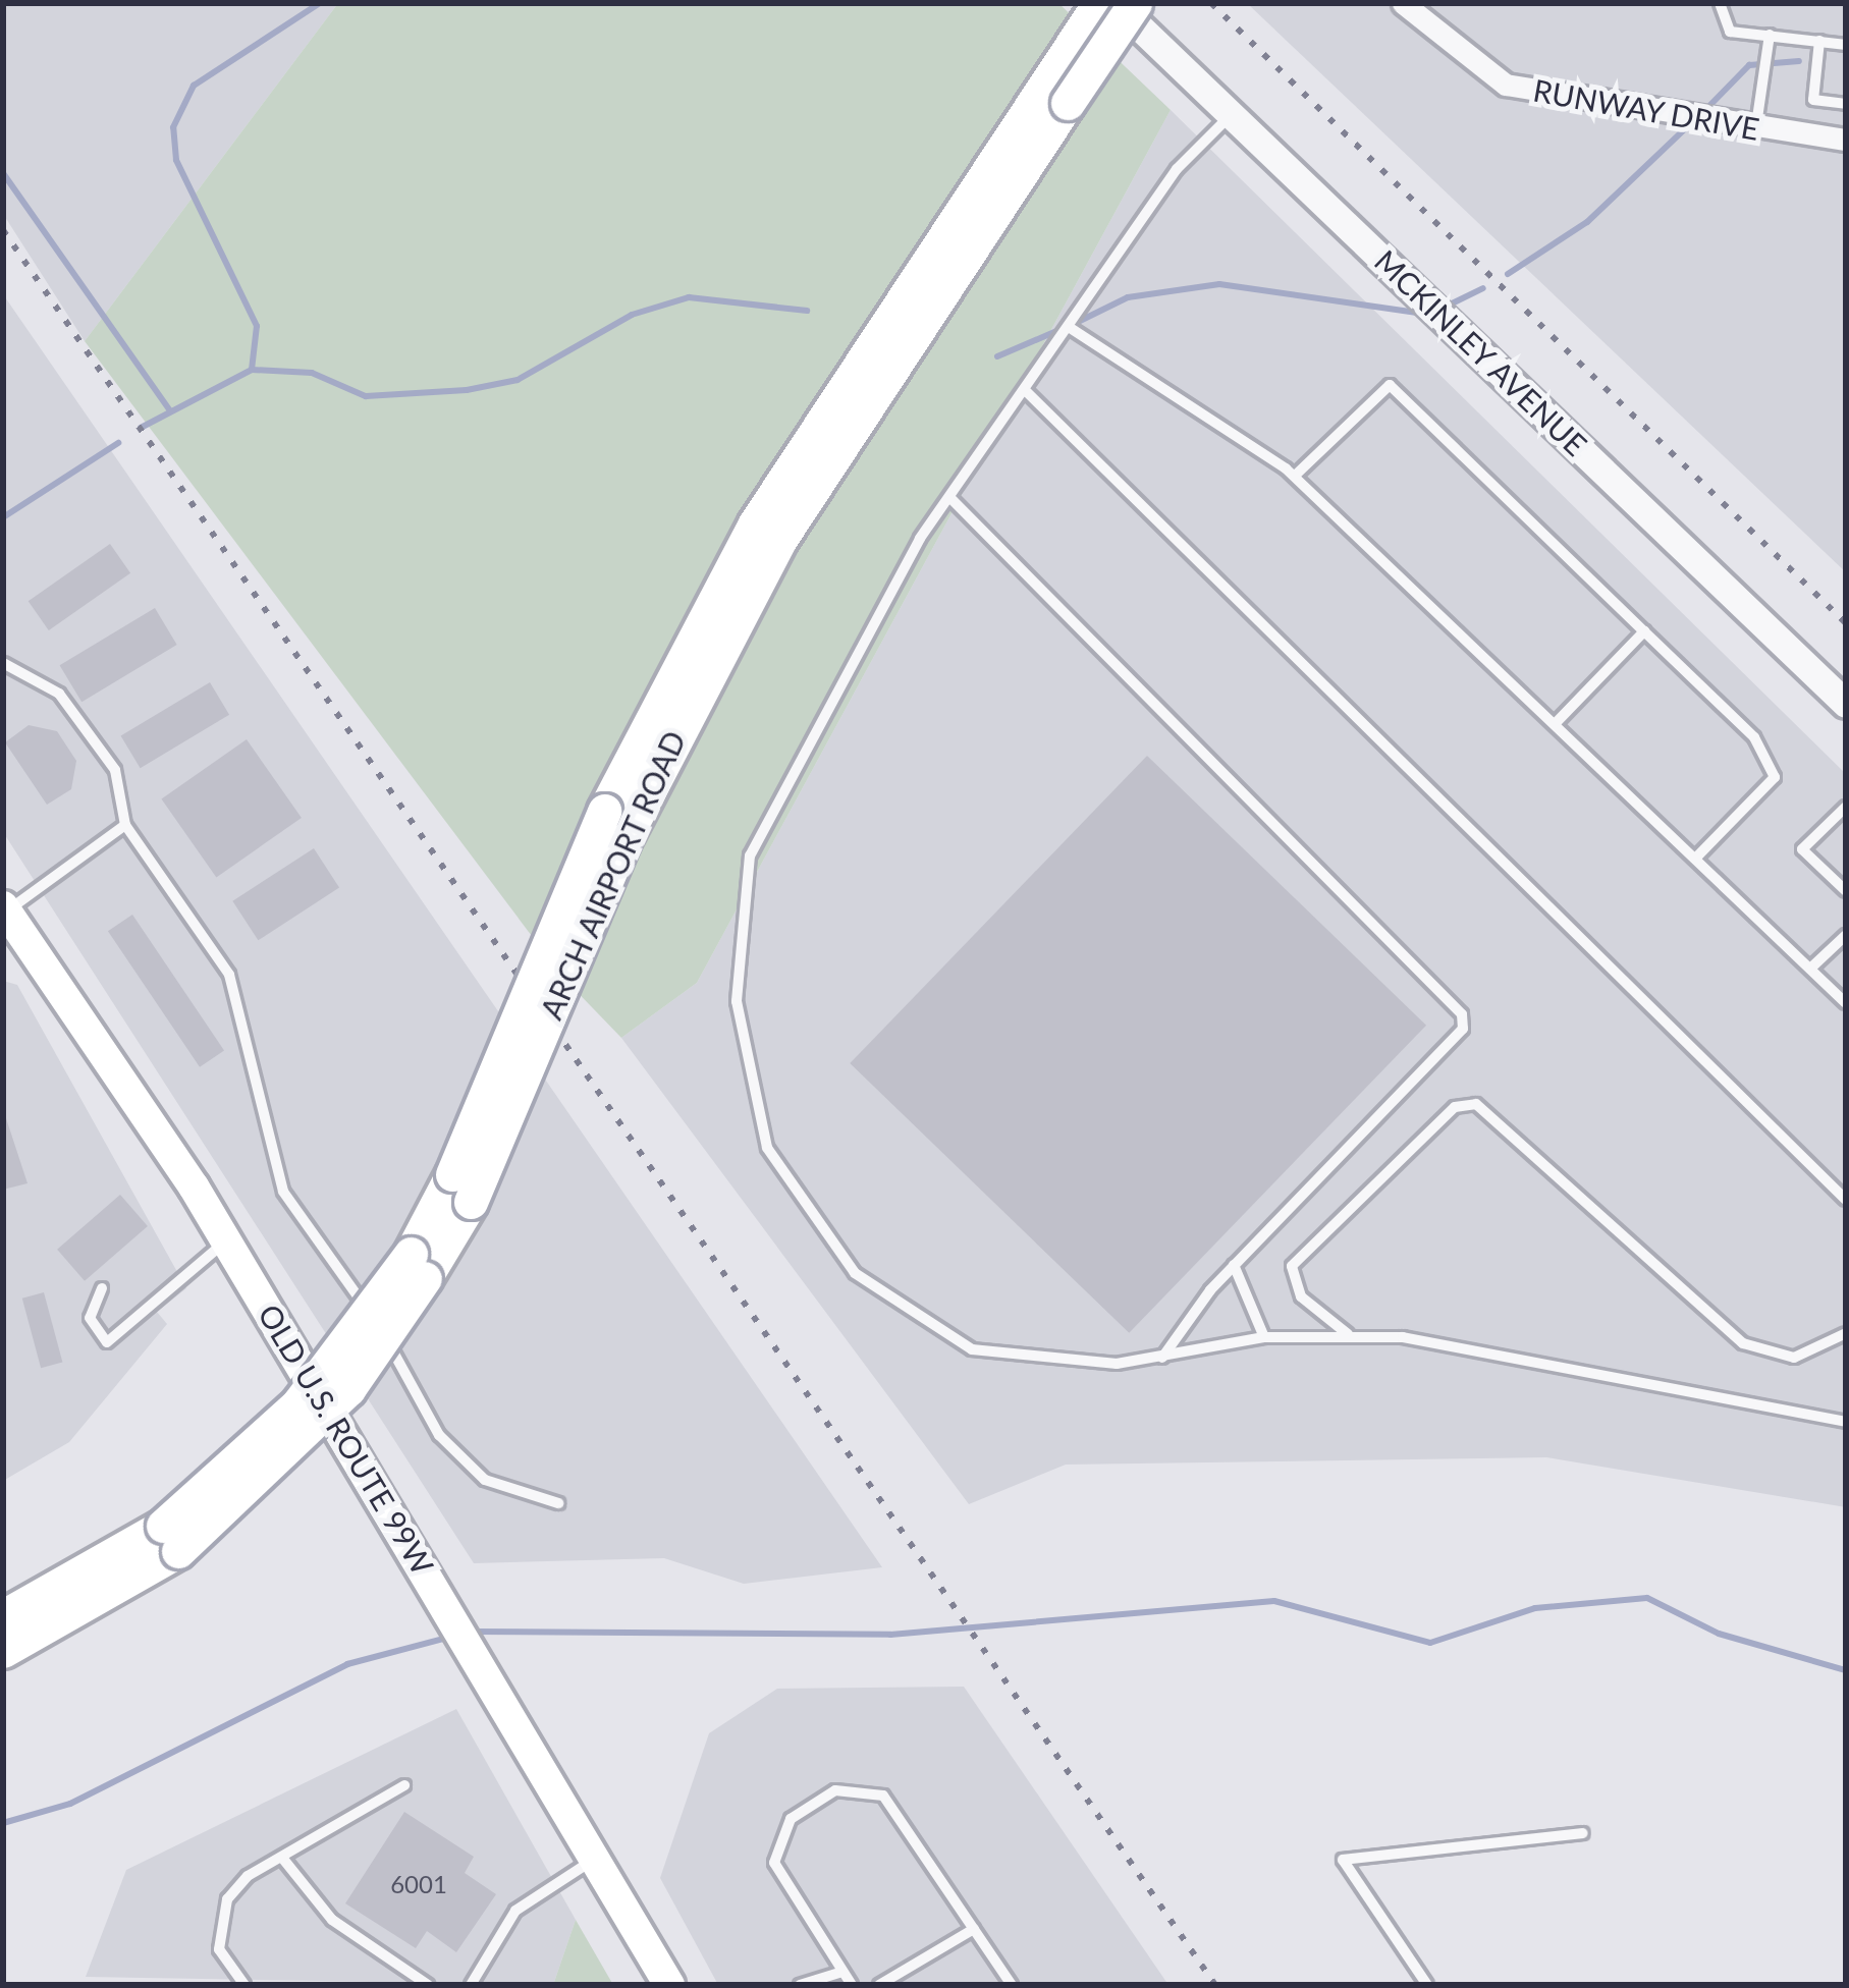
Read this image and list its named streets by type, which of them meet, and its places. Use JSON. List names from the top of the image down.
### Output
{
  "streets": {
    "main road": ["ARCH AIRPORT ROAD", "OLD U.S. ROUTE 99W"],
    "street": ["RUNWAY DRIVE", "MCKINLEY AVENUE"]
  },
  "house_numbers": ["6001"]
}
